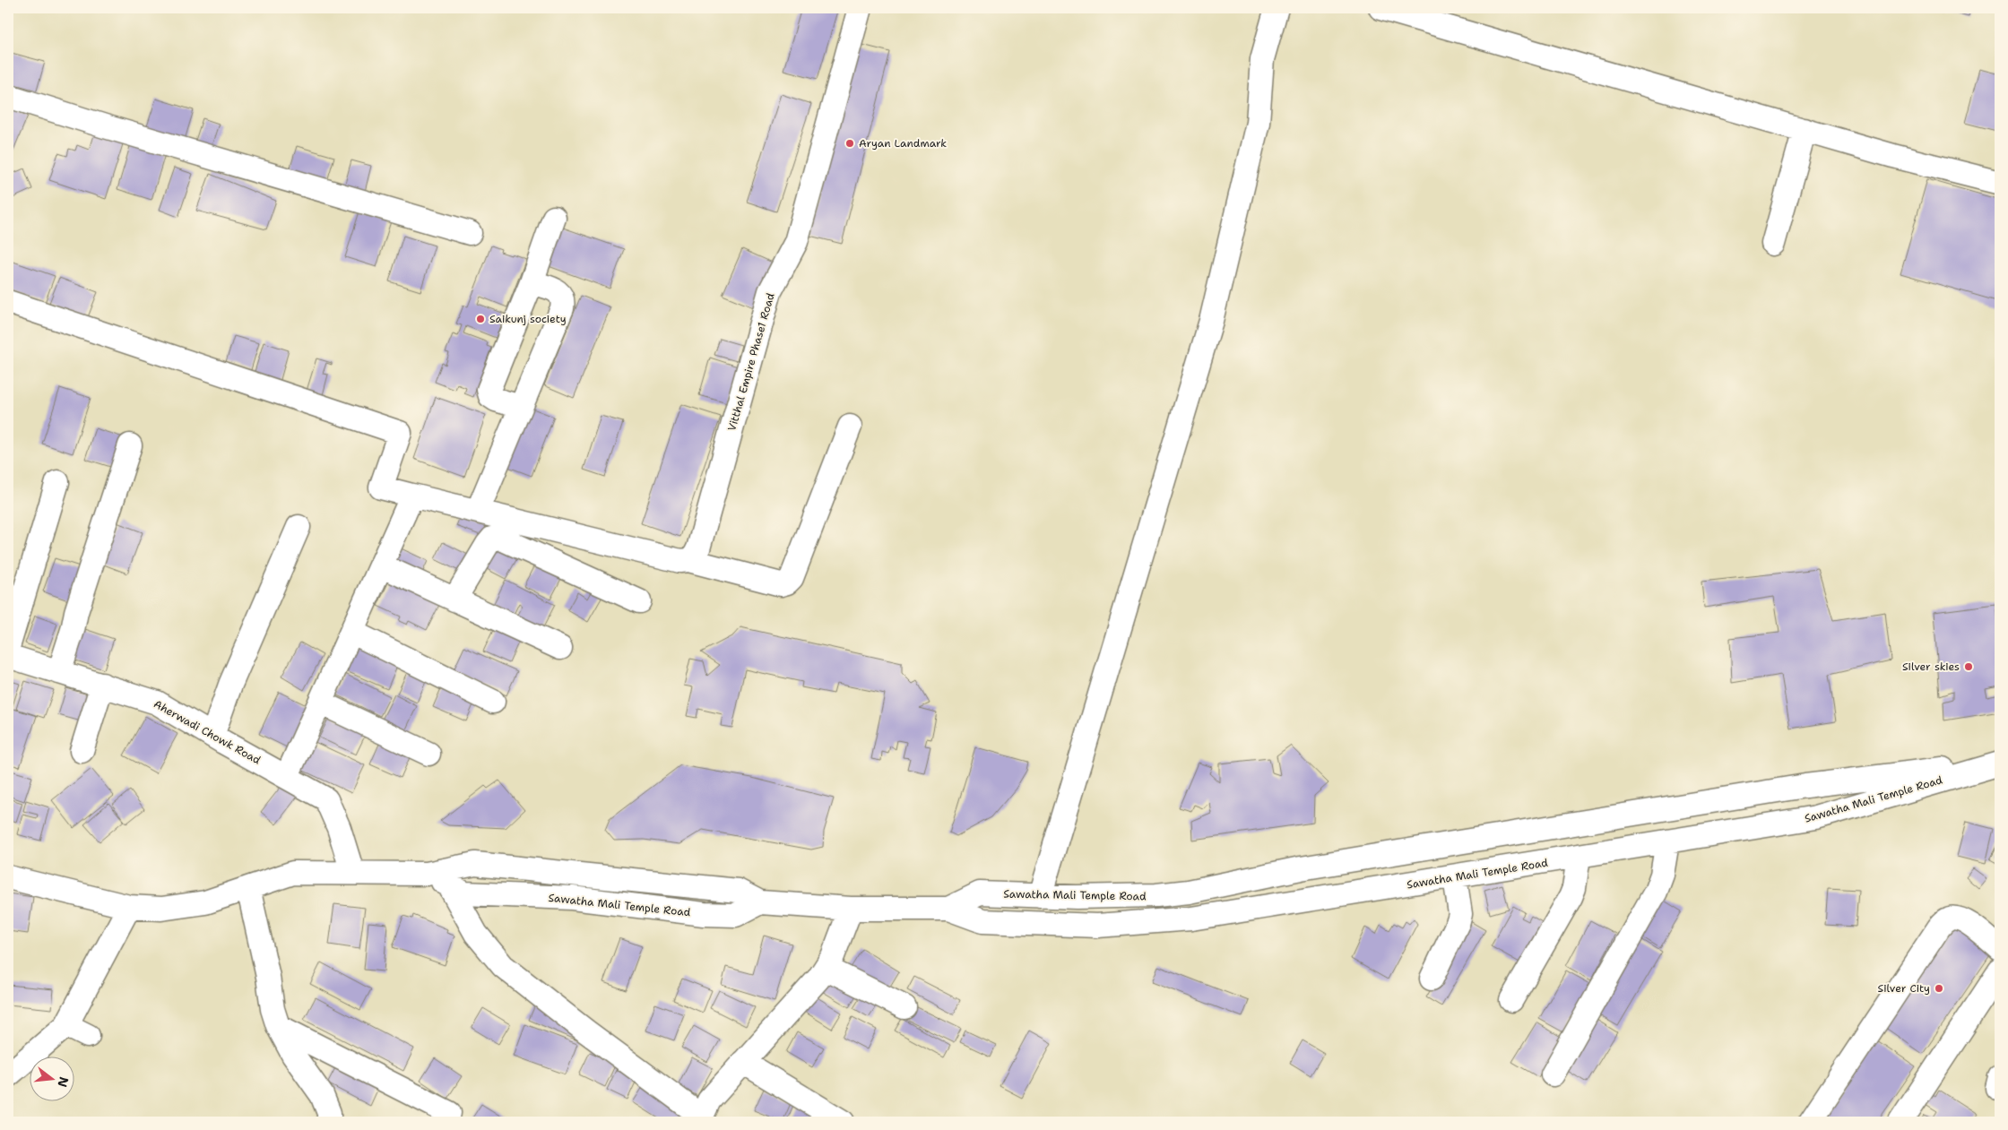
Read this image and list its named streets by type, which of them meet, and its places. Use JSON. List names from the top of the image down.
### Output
{
  "streets": {
    "street": ["Vitthal Empire Phase1 Road", "Aherwadi Chowk Road", "Sawatha Mali Temple Road"]
  },
  "crossings": [
    ["Aherwadi Chowk Road", "Sawatha Mali Temple Road"]
  ],
  "places": [
    "Aryan Landmark",
    "Saikunj society",
    "Silver skies",
    "Silver City"
  ],
  "north": "right"
}
